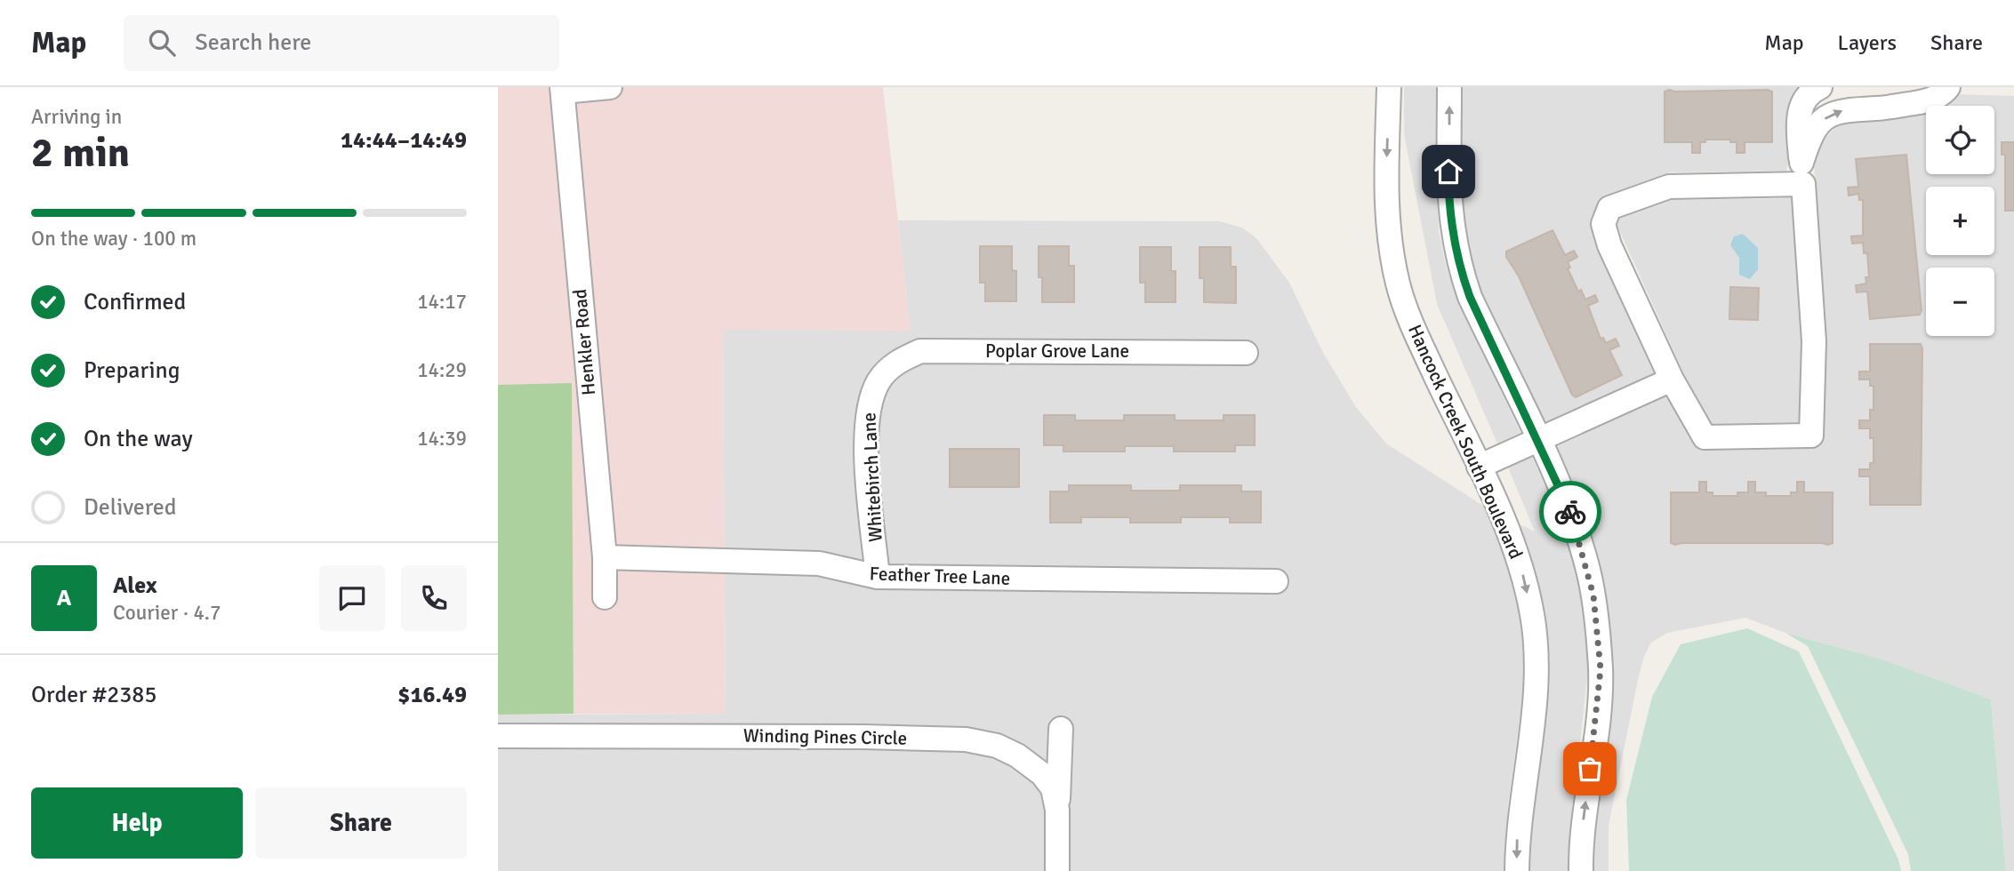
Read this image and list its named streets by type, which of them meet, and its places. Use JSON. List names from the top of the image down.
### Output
{
  "streets": {
    "street": [
      "Henkler Road",
      "Poplar Grove Lane",
      "Hancock Creek South Boulevard",
      "Whitebirch Lane",
      "Feather Tree Lane",
      "Winding Pines Circle"
    ]
  },
  "crossings": [
    ["Henkler Road", "Feather Tree Lane"],
    ["Poplar Grove Lane", "Whitebirch Lane"],
    ["Whitebirch Lane", "Feather Tree Lane"]
  ],
  "page": {
    "header": "Map",
    "search": "Search here",
    "nav": ["Map", "Layers", "Share"],
    "heading": ["2 min", "Arriving in", "14:44–14:49"],
    "panel": [
      "Alex",
      "Courier · 4.7",
      "Order #2385",
      "$16.49"
    ],
    "map_buttons": ["+", "−"],
    "bar": "On the way · 100 m",
    "list": [
      ["Confirmed", "14:17"],
      ["Preparing", "14:29"],
      ["On the way", "14:39"],
      "Delivered"
    ],
    "round": "A",
    "buttons": ["Help", "Share"]
  }
}
